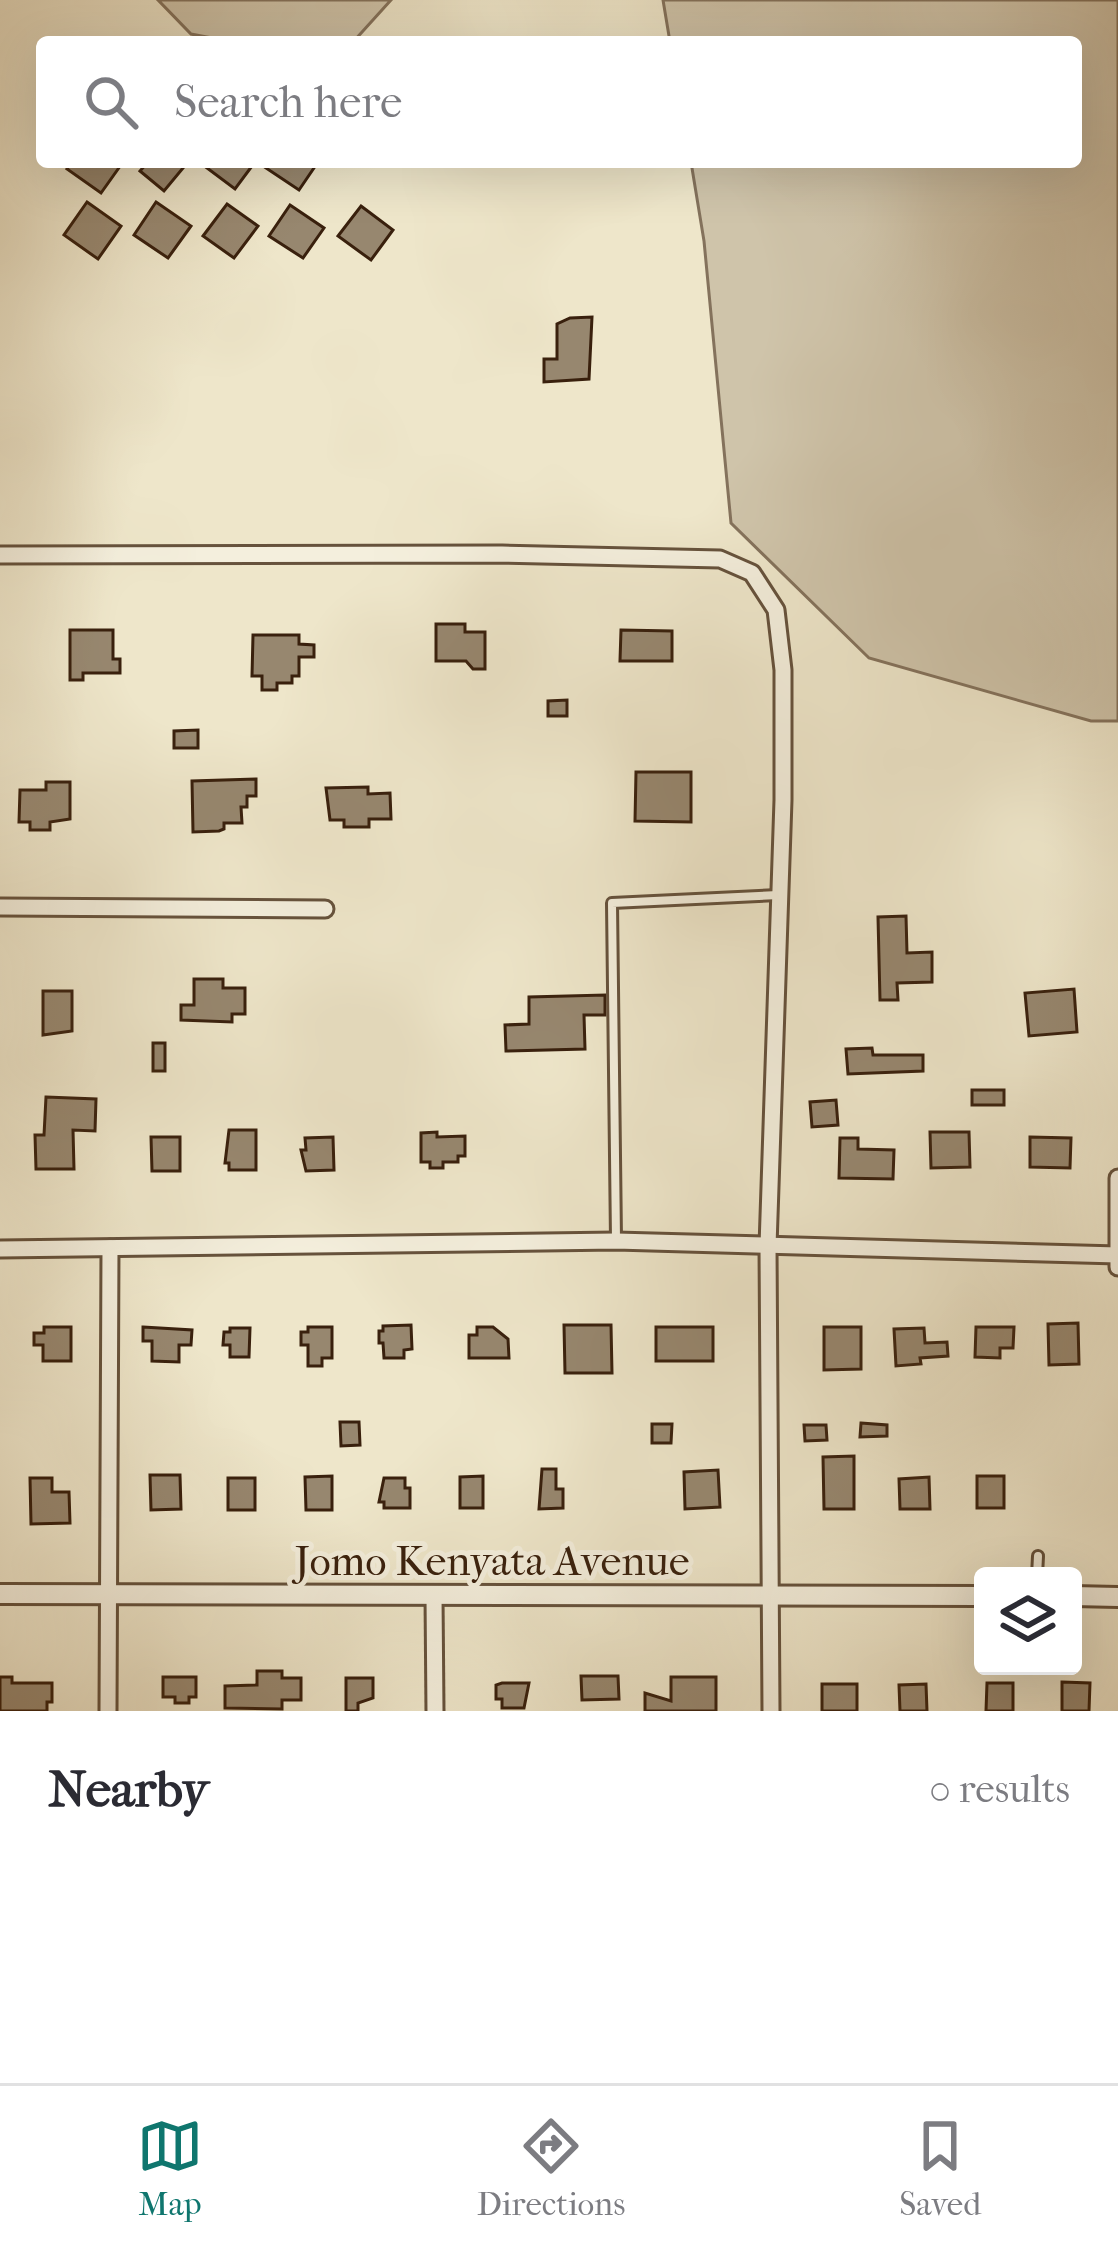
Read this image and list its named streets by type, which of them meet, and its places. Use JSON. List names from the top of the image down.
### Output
{
  "streets": {
    "street": ["Jomo Kenyata Avenue"]
  },
  "page": {
    "search": "Search here",
    "heading": ["Nearby", "0 results"],
    "nav": ["Map", "Directions", "Saved"]
  }
}
